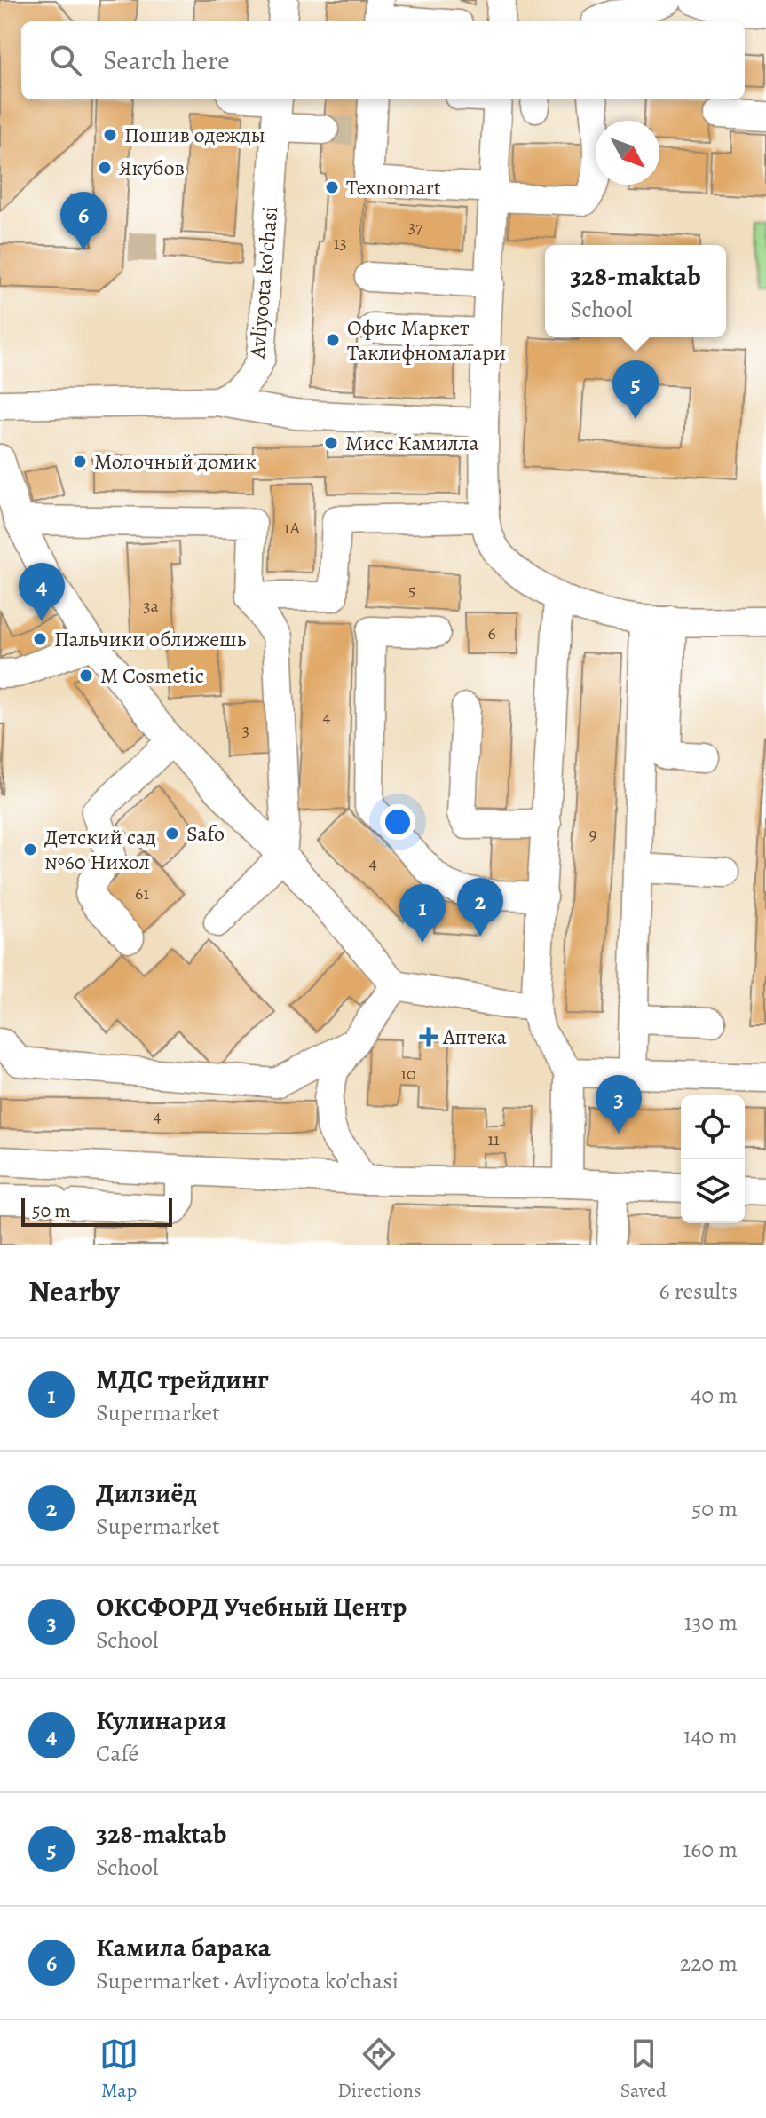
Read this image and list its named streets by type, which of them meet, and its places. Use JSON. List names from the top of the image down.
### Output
{
  "streets": {
    "street": ["Avliyoota ko'chasi"]
  },
  "places": {
    "other": [
      "Пошив одежды",
      "Якубов",
      "Texnomart",
      "Офис Маркет Таклифномалари",
      "Мисс Камилла",
      "Молочный домик",
      "Пальчики оближешь",
      "M Cosmetic",
      "Safo",
      "Детский сад №60 Нихол"
    ],
    "health": ["Аптека"]
  },
  "house_numbers": [
    "37",
    "13",
    "1А",
    "5",
    "3а",
    "6",
    "4",
    "3",
    "9",
    "4",
    "61",
    "10",
    "4",
    "11"
  ],
  "scale_bar": "50 m",
  "north": "bottom right",
  "page": {
    "search": "Search here",
    "pins": [
      "6",
      "5",
      "4",
      "2",
      "1",
      "3"
    ],
    "popup": ["328-maktab", "School"],
    "scale": "50 m",
    "heading": ["Nearby", "6 results"],
    "list": [
      {
        "mark": "1",
        "name": "МДС трейдинг",
        "note": "Supermarket",
        "value": "40 m"
      },
      {
        "mark": "2",
        "name": "Дилзиёд",
        "note": "Supermarket",
        "value": "50 m"
      },
      {
        "mark": "3",
        "name": "ОКСФОРД Учебный Центр",
        "note": "School",
        "value": "130 m"
      },
      {
        "mark": "4",
        "name": "Кулинария",
        "note": "Café",
        "value": "140 m"
      },
      {
        "mark": "5",
        "name": "328-maktab",
        "note": "School",
        "value": "160 m"
      },
      {
        "mark": "6",
        "name": "Камила барака",
        "note": "Supermarket · Avliyoota ko'chasi",
        "value": "220 m"
      }
    ],
    "nav": ["Map", "Directions", "Saved"]
  }
}
